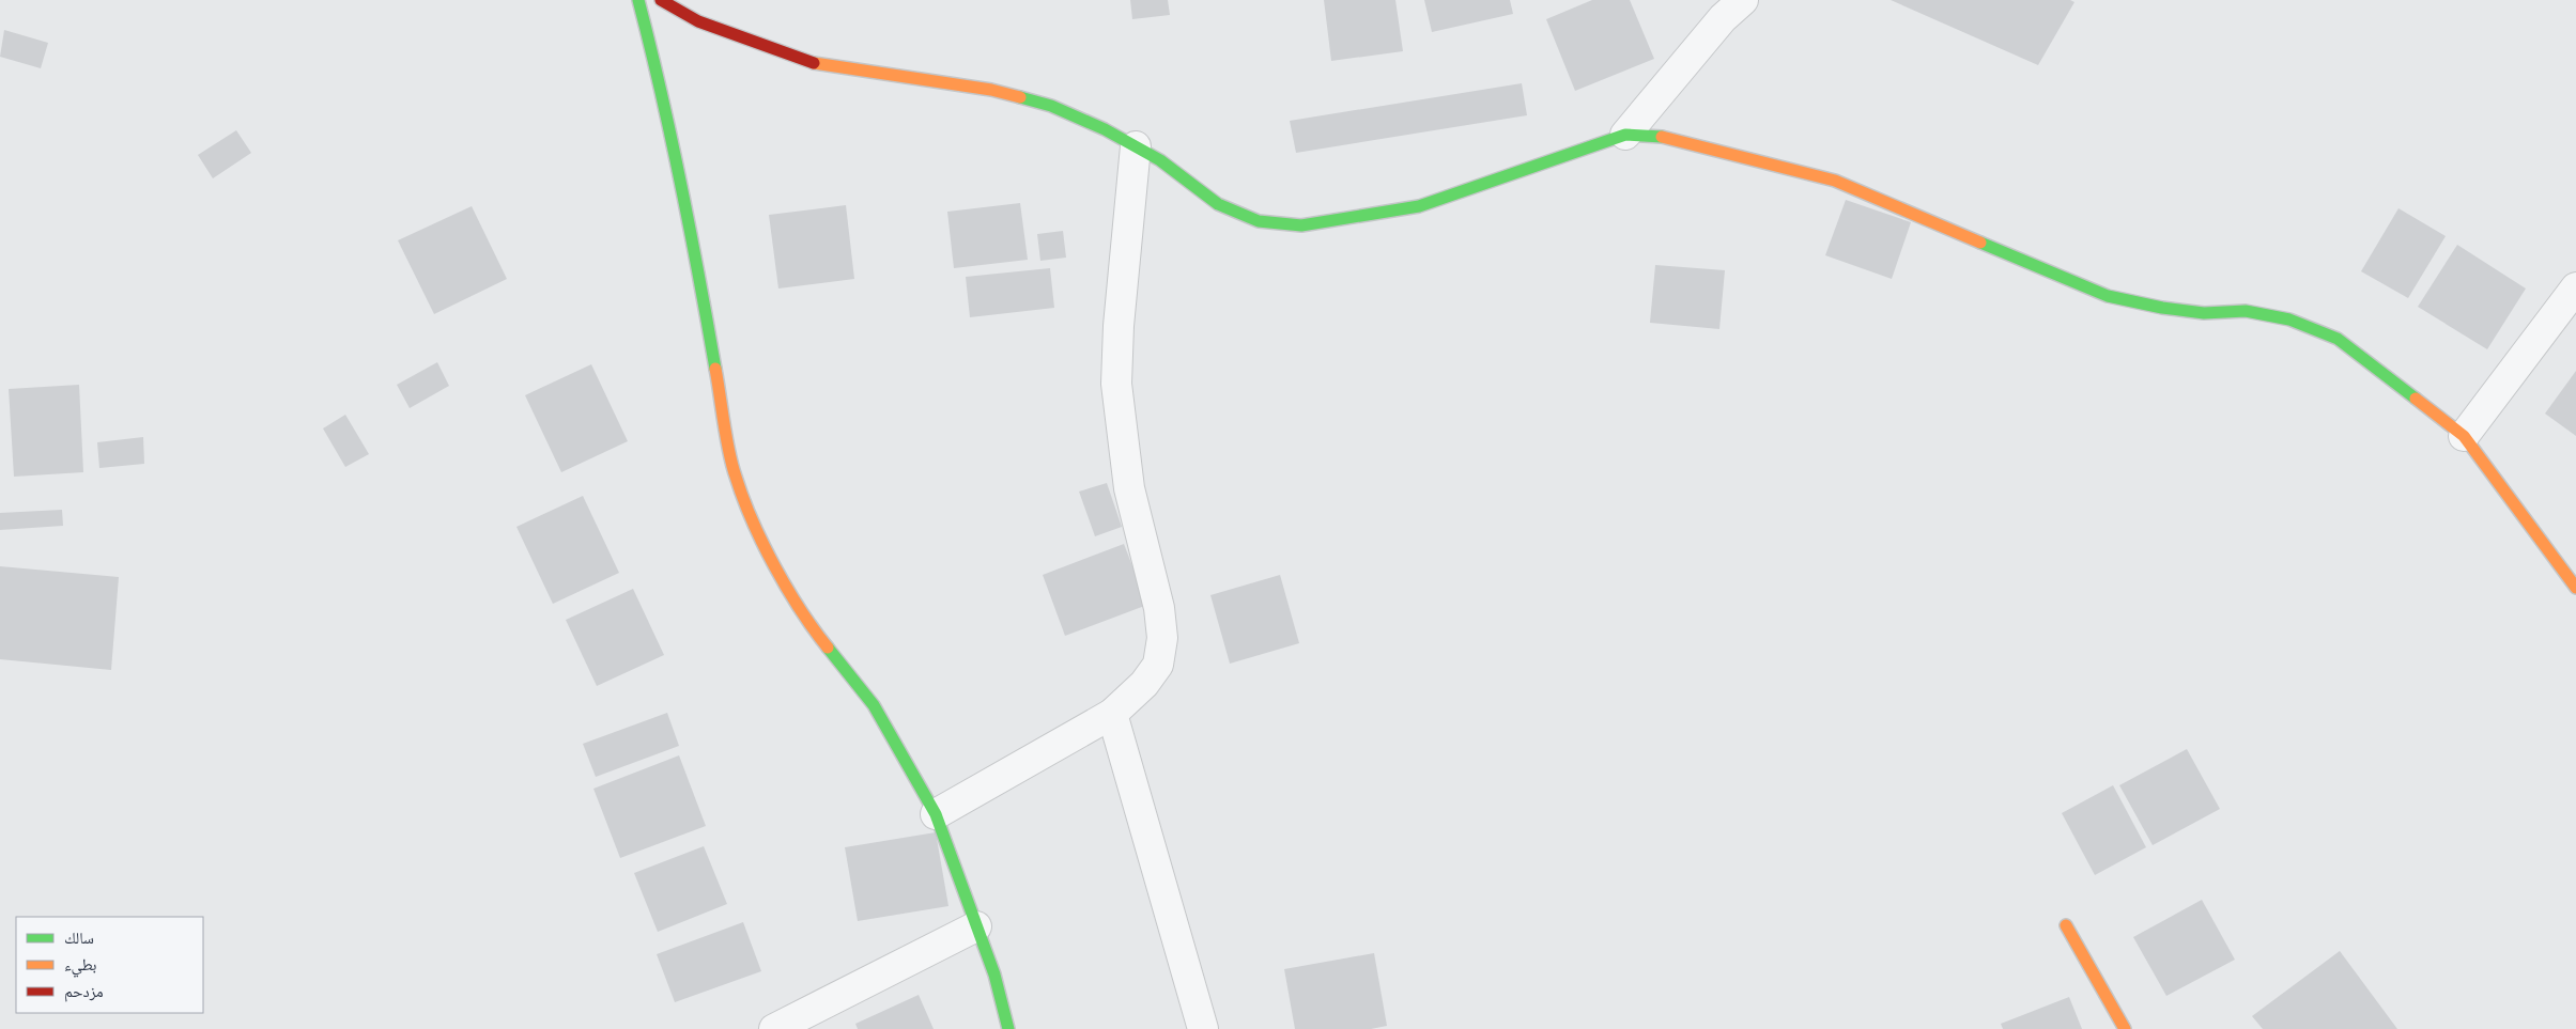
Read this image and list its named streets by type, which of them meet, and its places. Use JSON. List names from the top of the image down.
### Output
{
  "legend": ["سالك", "بطيء", "مزدحم"]
}
